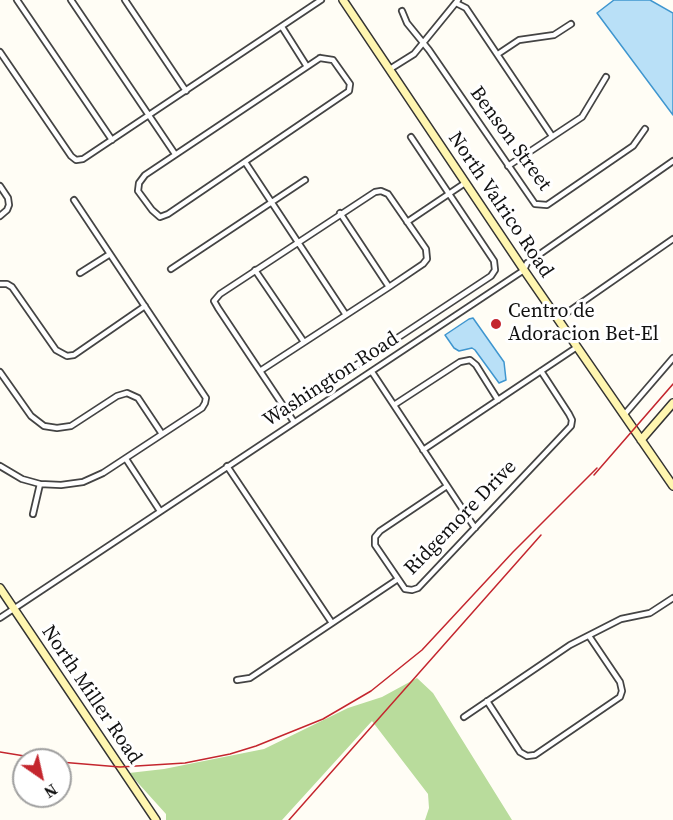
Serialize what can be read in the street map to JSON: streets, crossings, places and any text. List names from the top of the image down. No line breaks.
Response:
{"streets":{"street":["Benson Street","North Valrico Road","Washington Road","Ridgemore Drive","North Miller Road"]},"crossings":[["North Valrico Road","Washington Road"],["Washington Road","North Miller Road"]],"places":["Centro de Adoracion Bet-El"],"north":"bottom right"}
